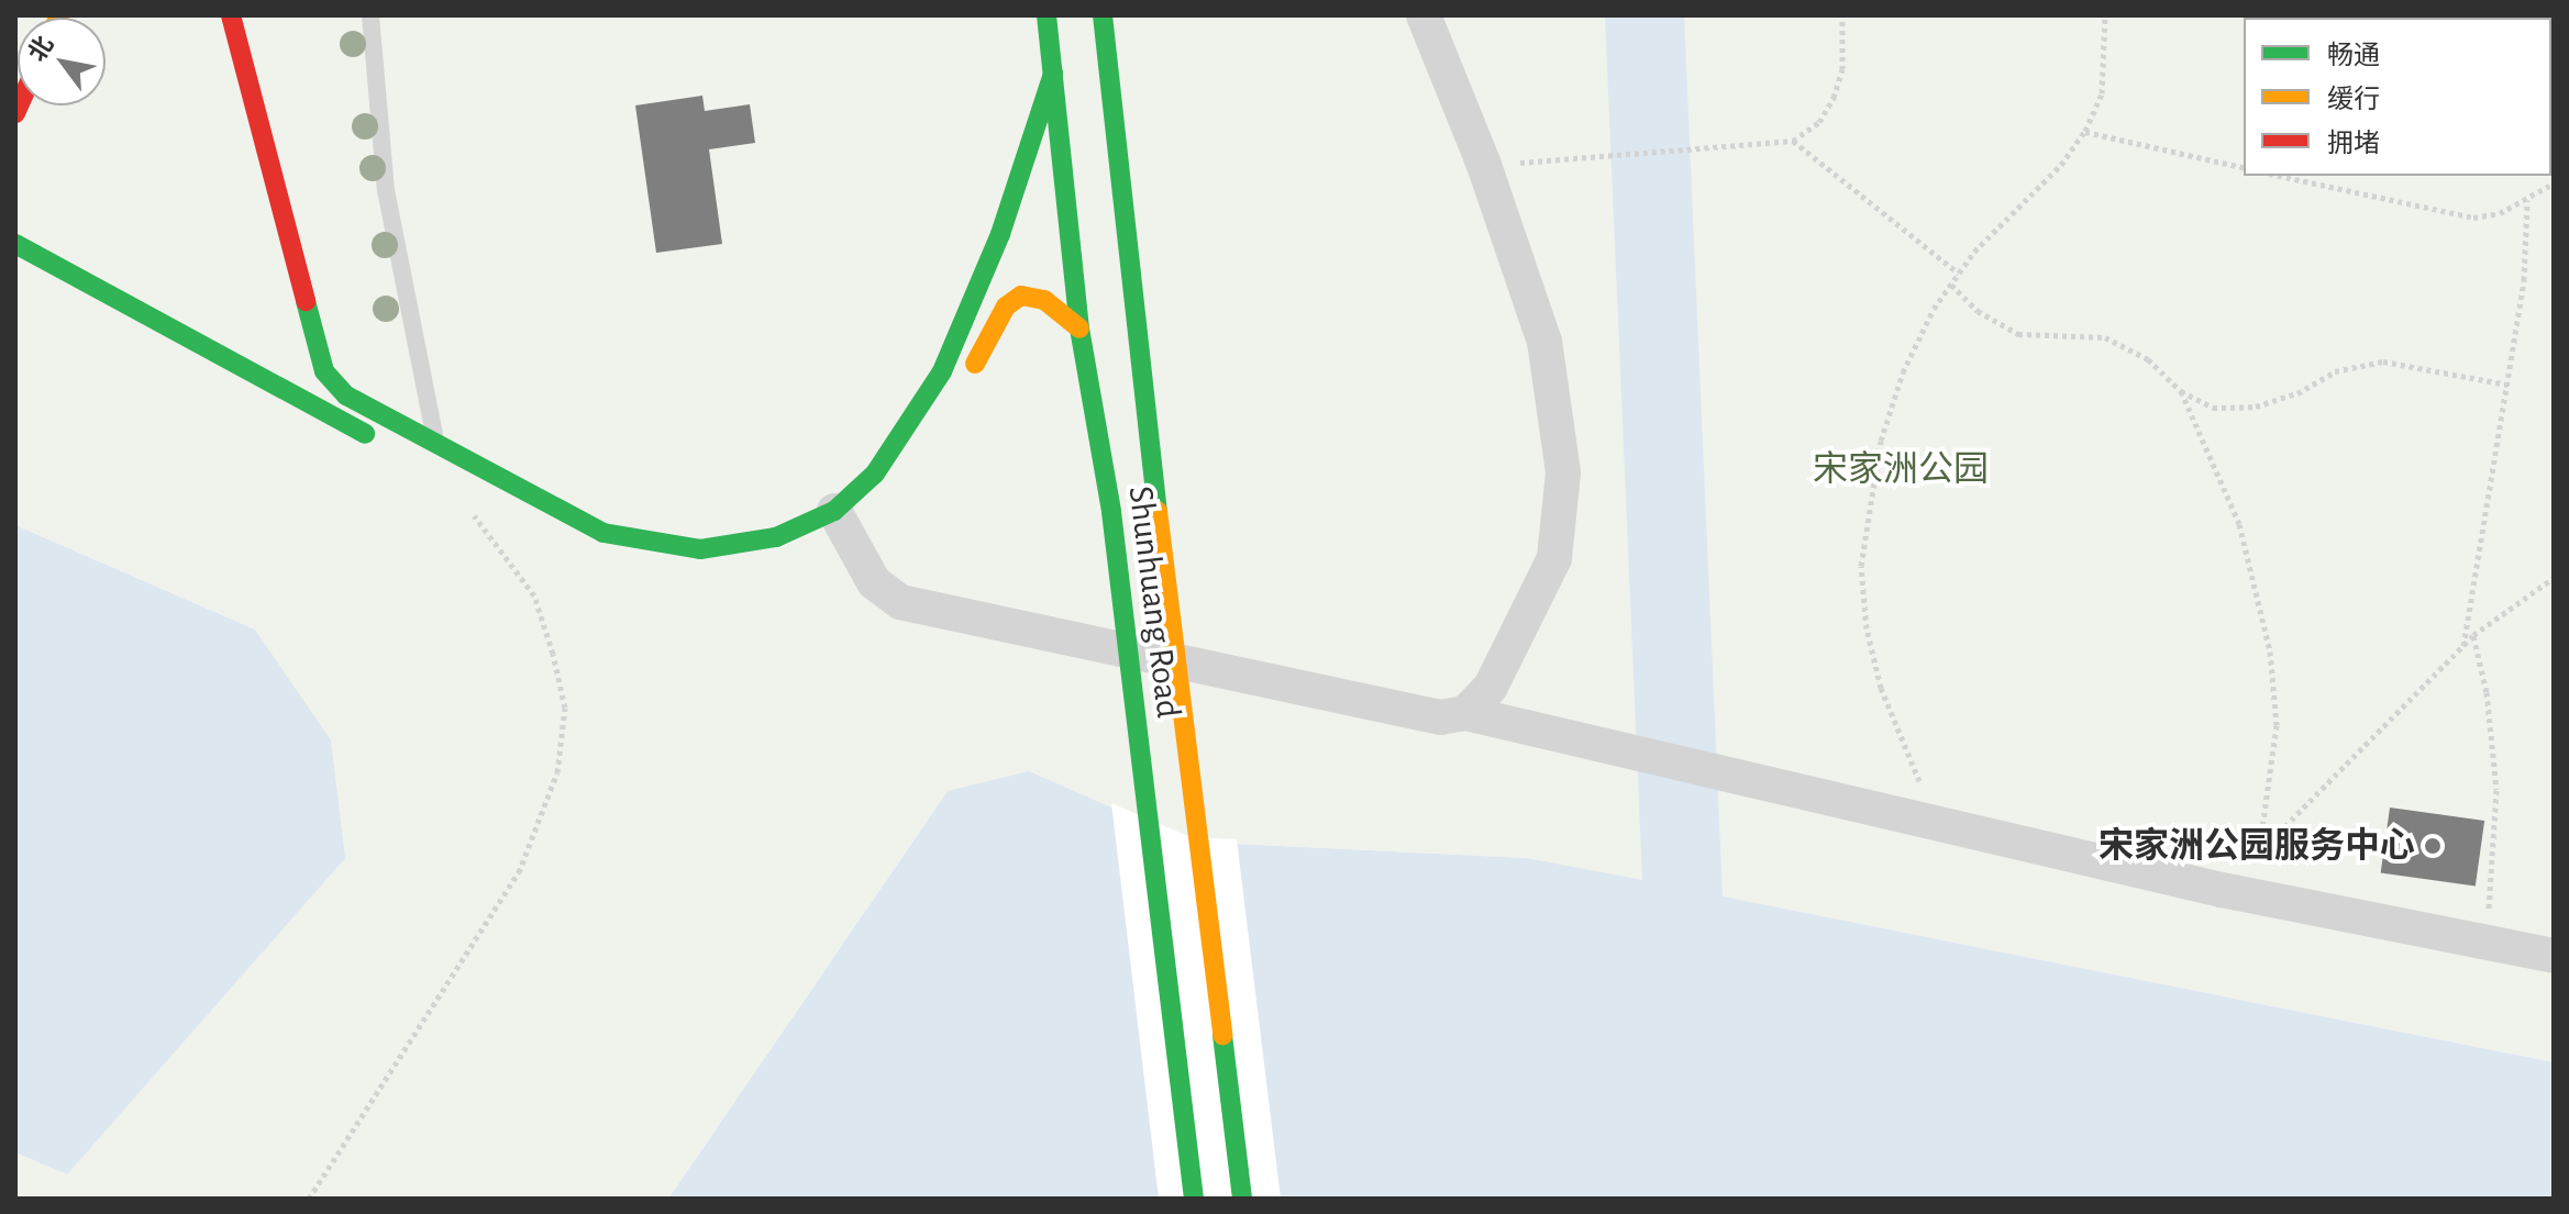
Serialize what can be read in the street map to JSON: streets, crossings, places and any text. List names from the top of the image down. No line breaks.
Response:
{"streets":{"street":["Shunhuang Road"]},"parks":["宋家洲公园"],"places":["宋家洲公园服务中心"],"legend":["畅通","缓行","拥堵"],"north":"top left"}
